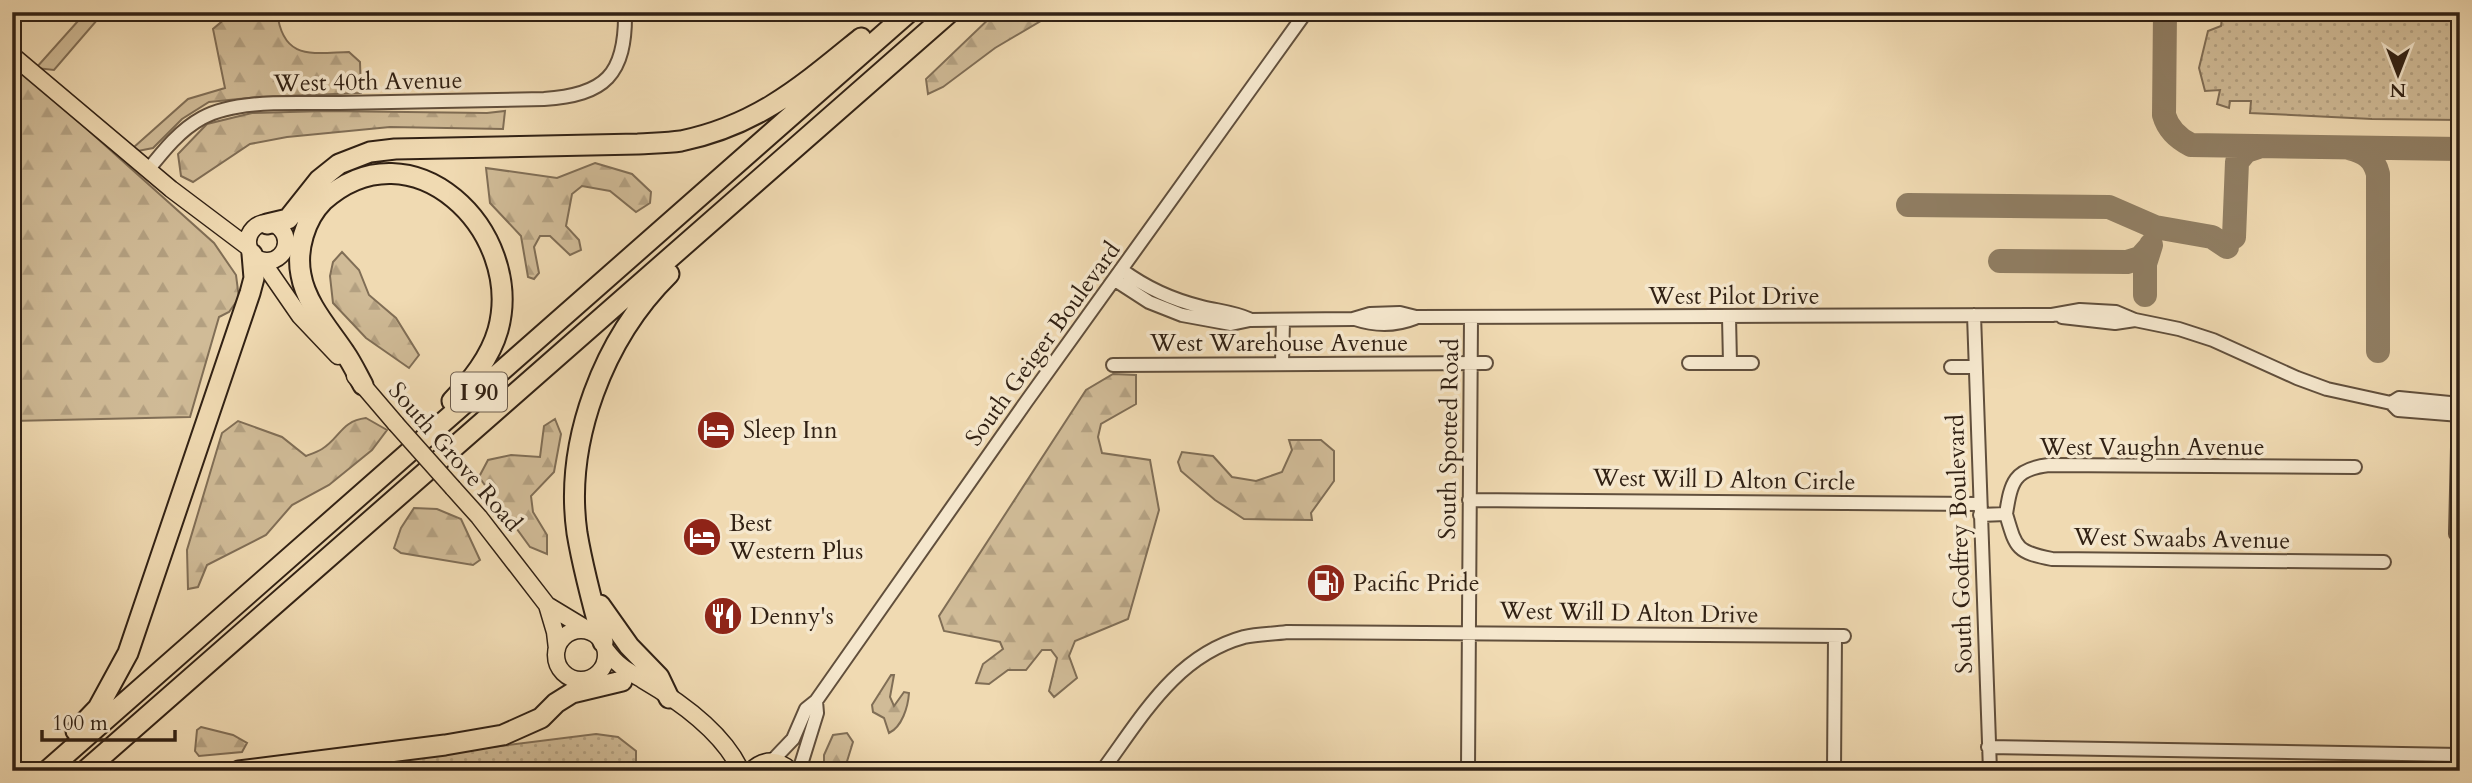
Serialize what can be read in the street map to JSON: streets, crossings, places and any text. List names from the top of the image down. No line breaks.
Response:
{"streets":{"highway":["I 90"],"main road":["South Grove Road"],"street":["West 40th Avenue","West Pilot Drive","West Warehouse Avenue","South Geiger Boulevard","South Spotted Road","West Vaughn Avenue","West Will D Alton Circle","West Swaabs Avenue","South Godfrey Boulevard","West Will D Alton Drive"]},"crossings":[["West 40th Avenue","South Grove Road"],["West Pilot Drive","South Geiger Boulevard"],["West Pilot Drive","South Spotted Road"],["West Pilot Drive","South Godfrey Boulevard"],["West Warehouse Avenue","South Spotted Road"],["South Geiger Boulevard","South Grove Road"],["South Spotted Road","West Will D Alton Circle"],["South Spotted Road","West Will D Alton Drive"],["West Vaughn Avenue","West Swaabs Avenue"],["West Will D Alton Circle","South Godfrey Boulevard"]],"places":{"hotel":["Sleep Inn","Best Western Plus"],"fuel station":["Pacific Pride"],"restaurant":["Denny's"]},"scale_bar":"100 m","north":"bottom"}
